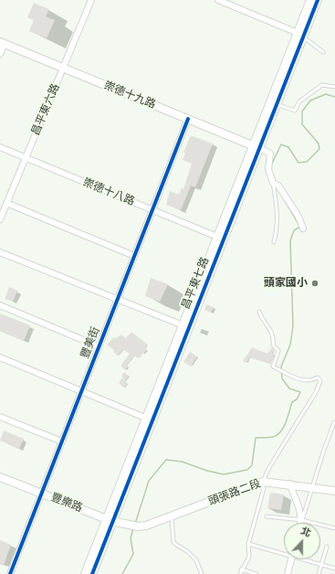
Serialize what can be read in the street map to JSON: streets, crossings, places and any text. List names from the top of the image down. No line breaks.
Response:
{"streets":{"street":["崇德十九路","昌平東六路","崇德十八路","昌平東七路","豐美街","頭張路二段","豐樂路"]},"crossings":[["崇德十九路","昌平東六路"],["崇德十九路","昌平東七路"],["崇德十九路","豐美街"],["昌平東六路","崇德十八路"],["崇德十八路","昌平東七路"],["崇德十八路","豐美街"],["昌平東七路","頭張路二段"],["昌平東七路","豐樂路"],["豐美街","豐樂路"],["頭張路二段","豐樂路"]],"places":["頭家國小"],"north":"top"}
